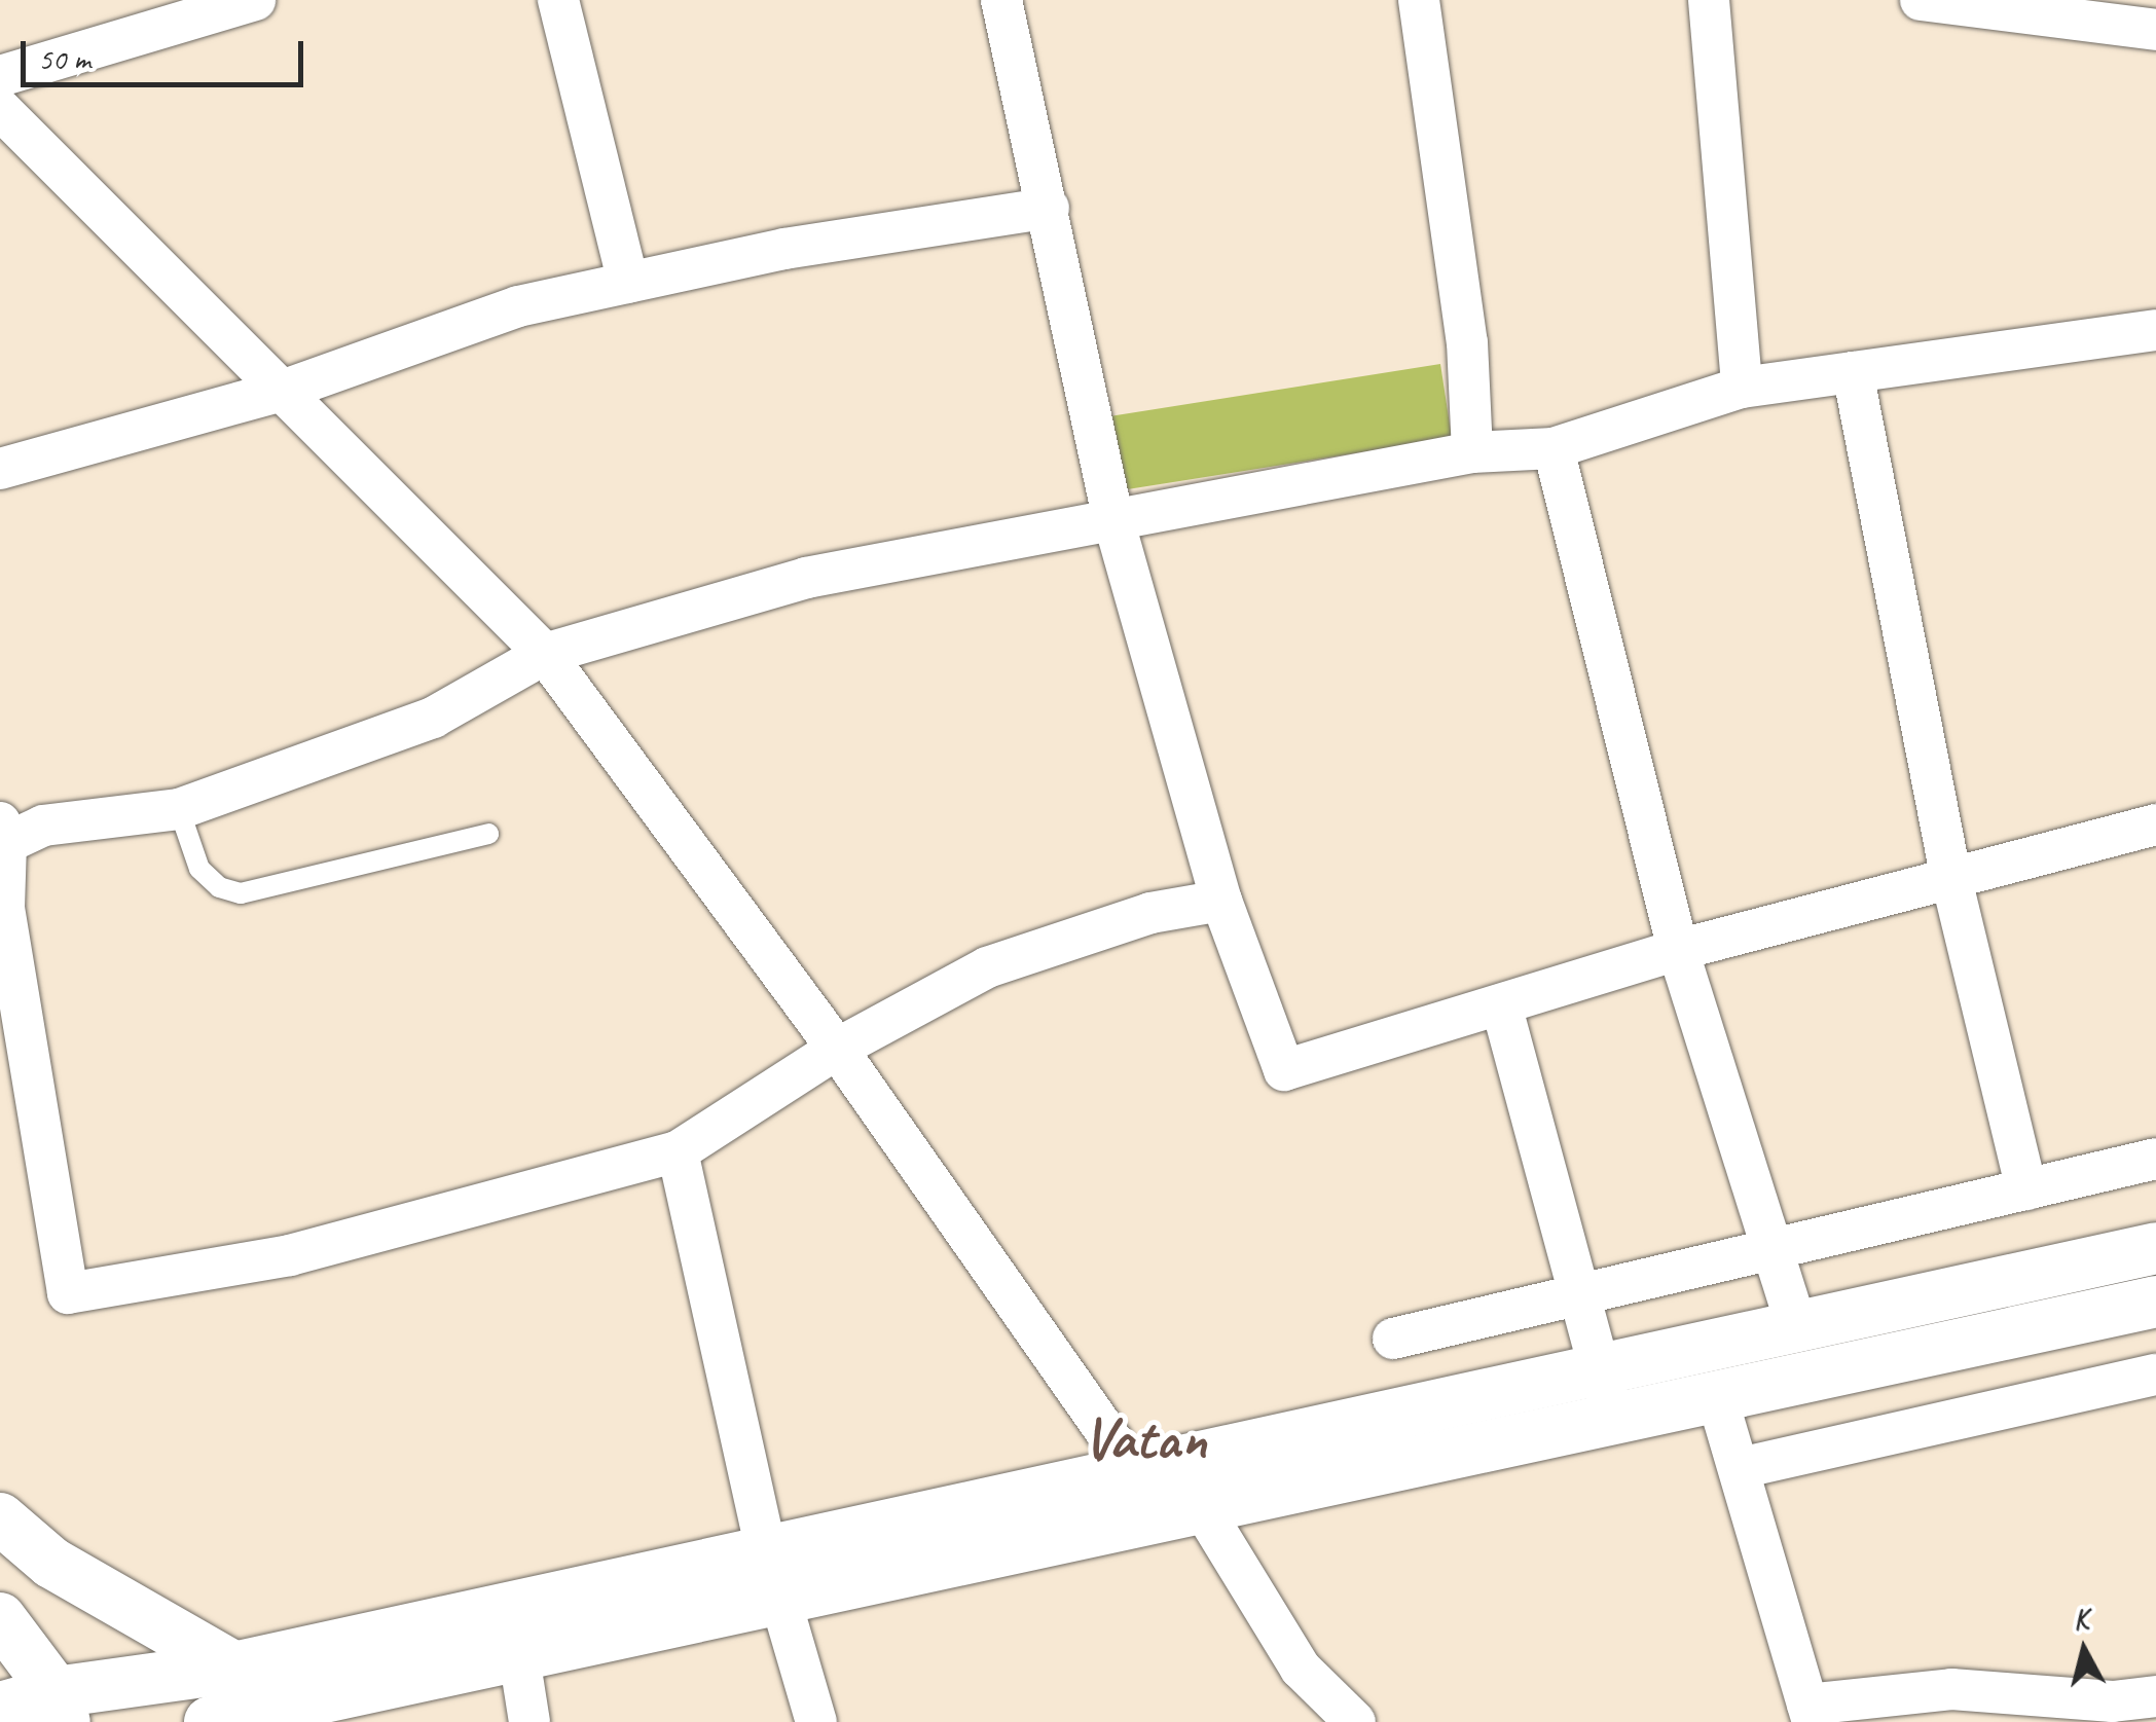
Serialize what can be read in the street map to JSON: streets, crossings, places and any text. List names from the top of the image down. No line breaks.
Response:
{"districts":["Vatan"],"scale_bar":"50 m","north":"top"}
